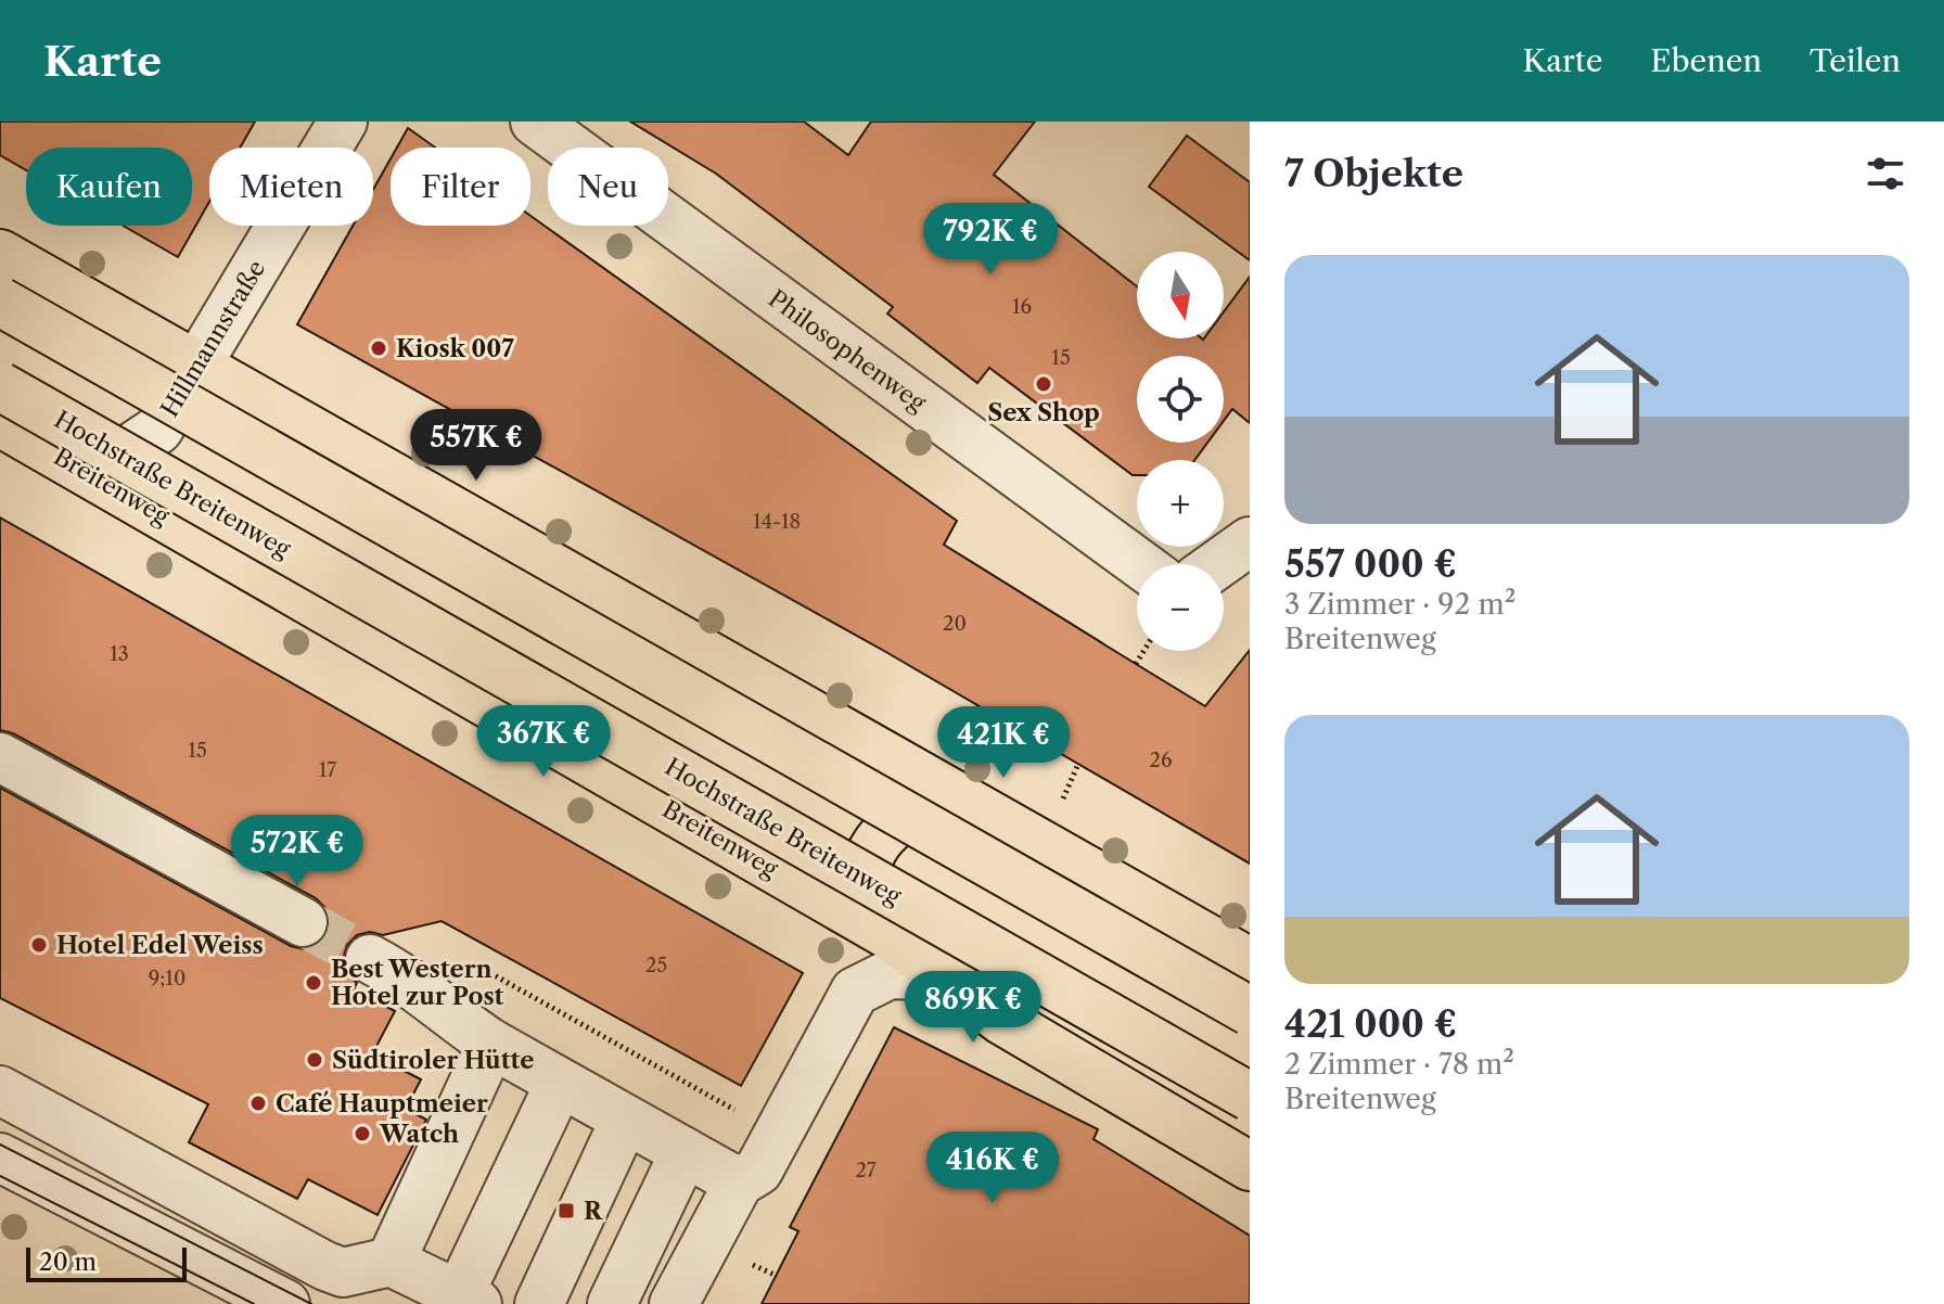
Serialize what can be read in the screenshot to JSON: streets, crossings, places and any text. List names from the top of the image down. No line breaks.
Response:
{"streets":{"main road":["Hochstraße Breitenweg","Breitenweg"],"street":["Hillmannstraße","Philosophenweg"]},"crossings":[["Hillmannstraße","Breitenweg"]],"places":{"other":["Kiosk 007","Sex Shop","Hotel Edel Weiss","Best Western Hotel zur Post","Südtiroler Hütte","Café Hauptmeier","Watch"],"transit":["R"]},"house_numbers":["16","15","14-18","20","13","15","26","17","25","9;10","27"],"scale_bar":"20 m","north":"bottom","page":{"header":"Karte","nav":["Karte","Ebenen","Teilen"],"heading":"7 Objekte","chip":["Kaufen","Mieten","Filter","Neu"],"price":["792K €","557K €","367K €","421K €","572K €","869K €","416K €"],"list":[{"name":"557 000 €","note":"3 Zimmer · 92 m² · Breitenweg"},{"name":"421 000 €","note":"2 Zimmer · 78 m² · Breitenweg"}],"map_buttons":["+","−"],"scale":"20 m"}}
